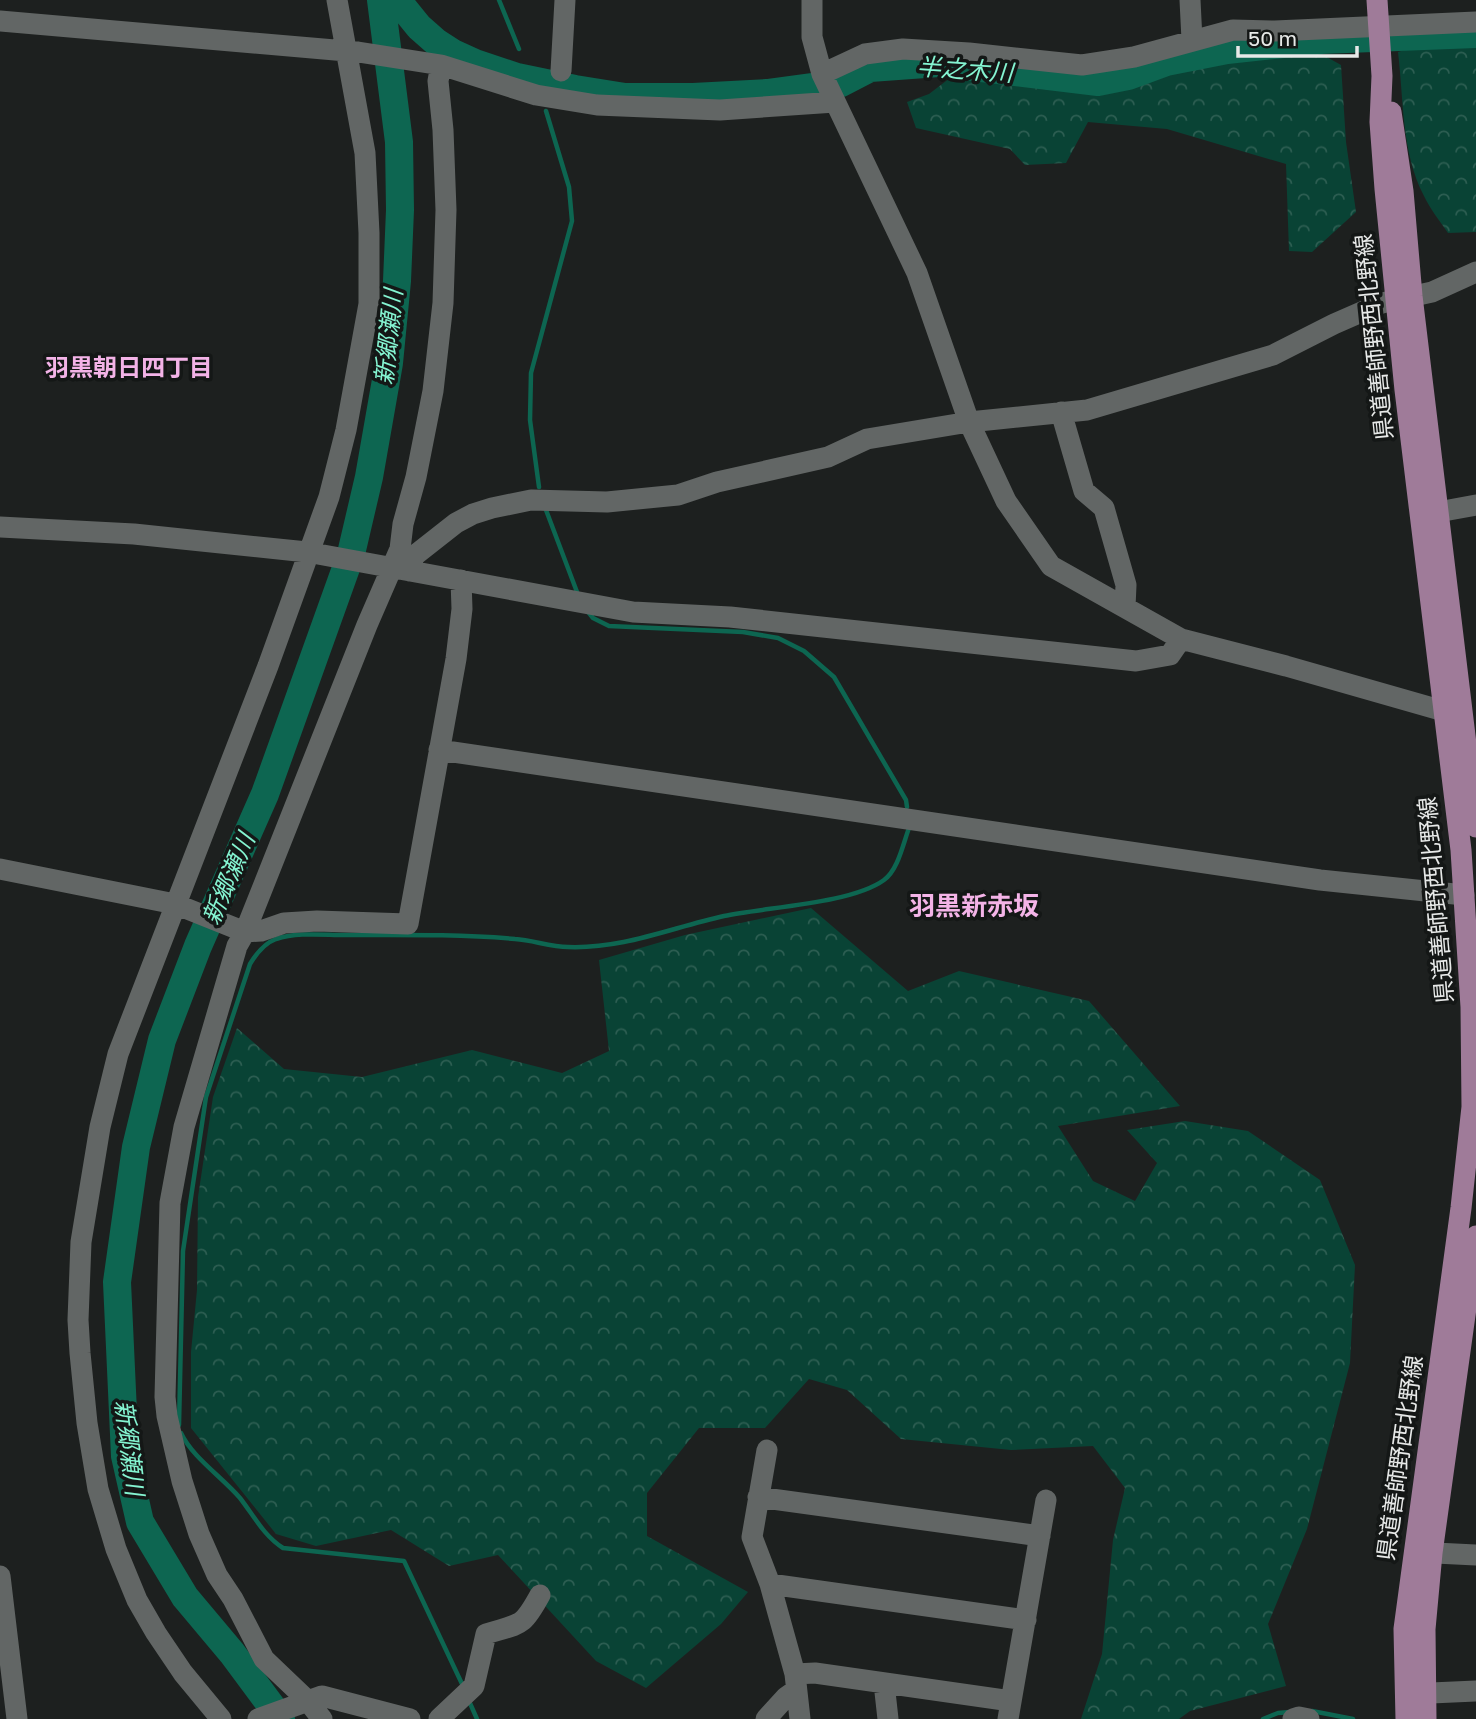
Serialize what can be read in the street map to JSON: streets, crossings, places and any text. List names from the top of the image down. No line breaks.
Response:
{"streets":{"main road":["県道善師野西北野線"]},"districts":["羽黒朝日四丁目","羽黒新赤坂"],"water":["半之木川","新郷瀬川"],"scale_bar":"50 m"}
